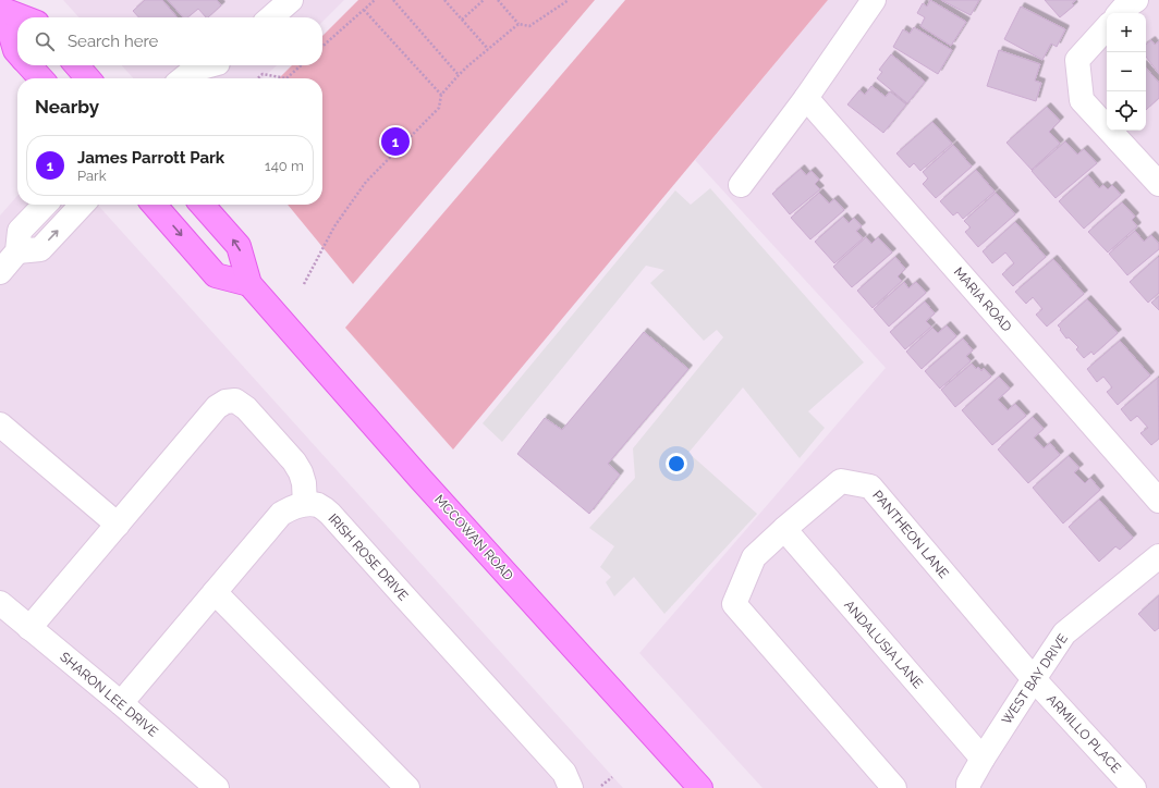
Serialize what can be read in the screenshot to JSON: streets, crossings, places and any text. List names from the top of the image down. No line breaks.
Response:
{"streets":{"main road":["MCCOWAN ROAD"],"street":["MARIA ROAD","PANTHEON LANE","IRISH ROSE DRIVE","ANDALUSIA LANE","WEST BAY DRIVE","SHARON LEE DRIVE","ARMILLO PLACE"]},"crossings":[["PANTHEON LANE","ANDALUSIA LANE"],["PANTHEON LANE","WEST BAY DRIVE"],["PANTHEON LANE","ARMILLO PLACE"],["ANDALUSIA LANE","WEST BAY DRIVE"],["WEST BAY DRIVE","ARMILLO PLACE"]],"page":{"map_buttons":["+","−"],"search":"Search here","heading":"Nearby","pins":"1","list":[{"mark":"1","name":"James Parrott Park","note":"Park","value":"140 m"}]}}
